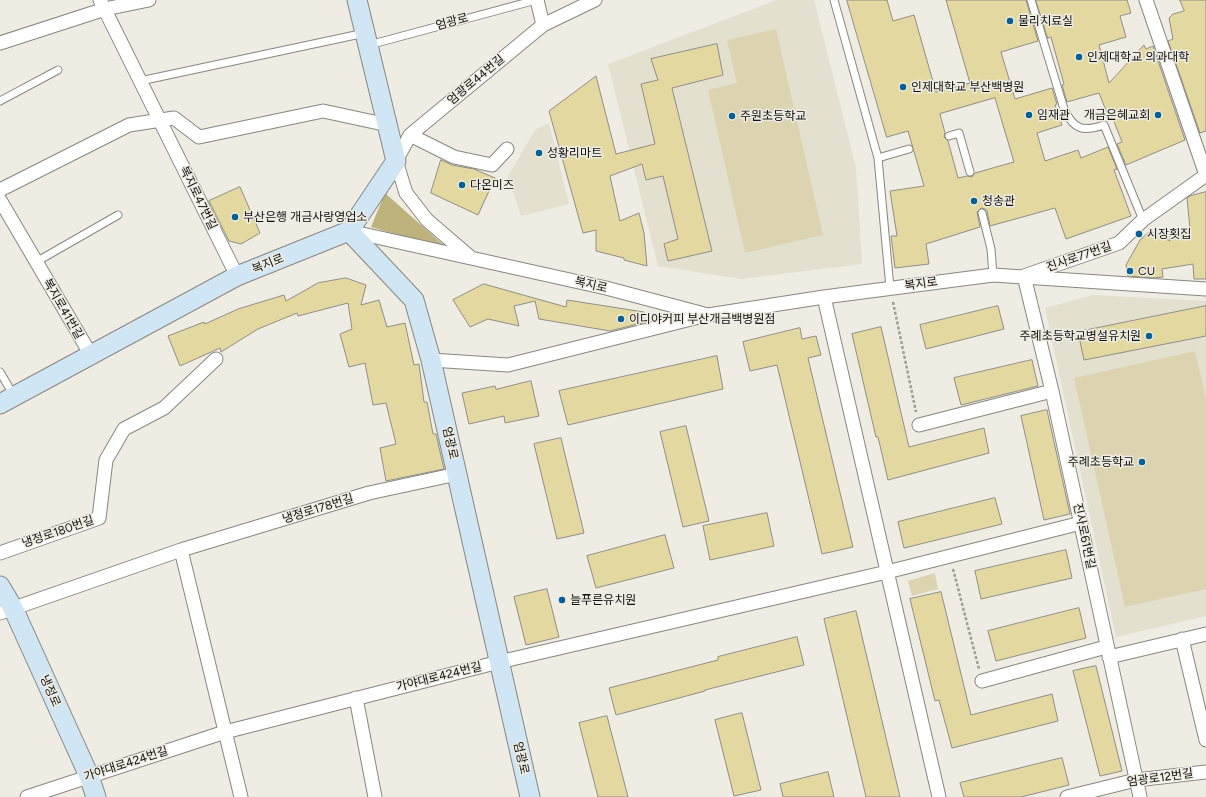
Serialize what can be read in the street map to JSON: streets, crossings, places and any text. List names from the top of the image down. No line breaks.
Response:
{"streets":{"main road":["엄광로","복지로","냉정로"],"street":["엄광로44번길","복지로47번길","진사로77번길","복지로41번길","냉정로178번길","냉정로180번길","진사로61번길","가야대로424번길","엄광로12번길"]},"crossings":[["엄광로","복지로47번길"],["엄광로","복지로"],["엄광로","냉정로178번길"],["엄광로","가야대로424번길"],["복지로47번길","복지로"],["진사로77번길","복지로"],["진사로77번길","진사로61번길"],["복지로","복지로41번길"],["복지로","진사로61번길"],["냉정로178번길","냉정로"],["진사로61번길","가야대로424번길"],["진사로61번길","엄광로12번길"],["가야대로424번길","냉정로"]],"places":["물리치료실","인제대학교 의과대학","인제대학교 부산백병원","임재관","개금은혜교회","주원초등학교","성황리마트","다온미즈","청송관","부산은행 개금사랑영업소","시장횟집","CU","이디야커피 부산개금백병원점","주례초등학교병설유치원","주례초등학교","늘푸른유치원"]}
